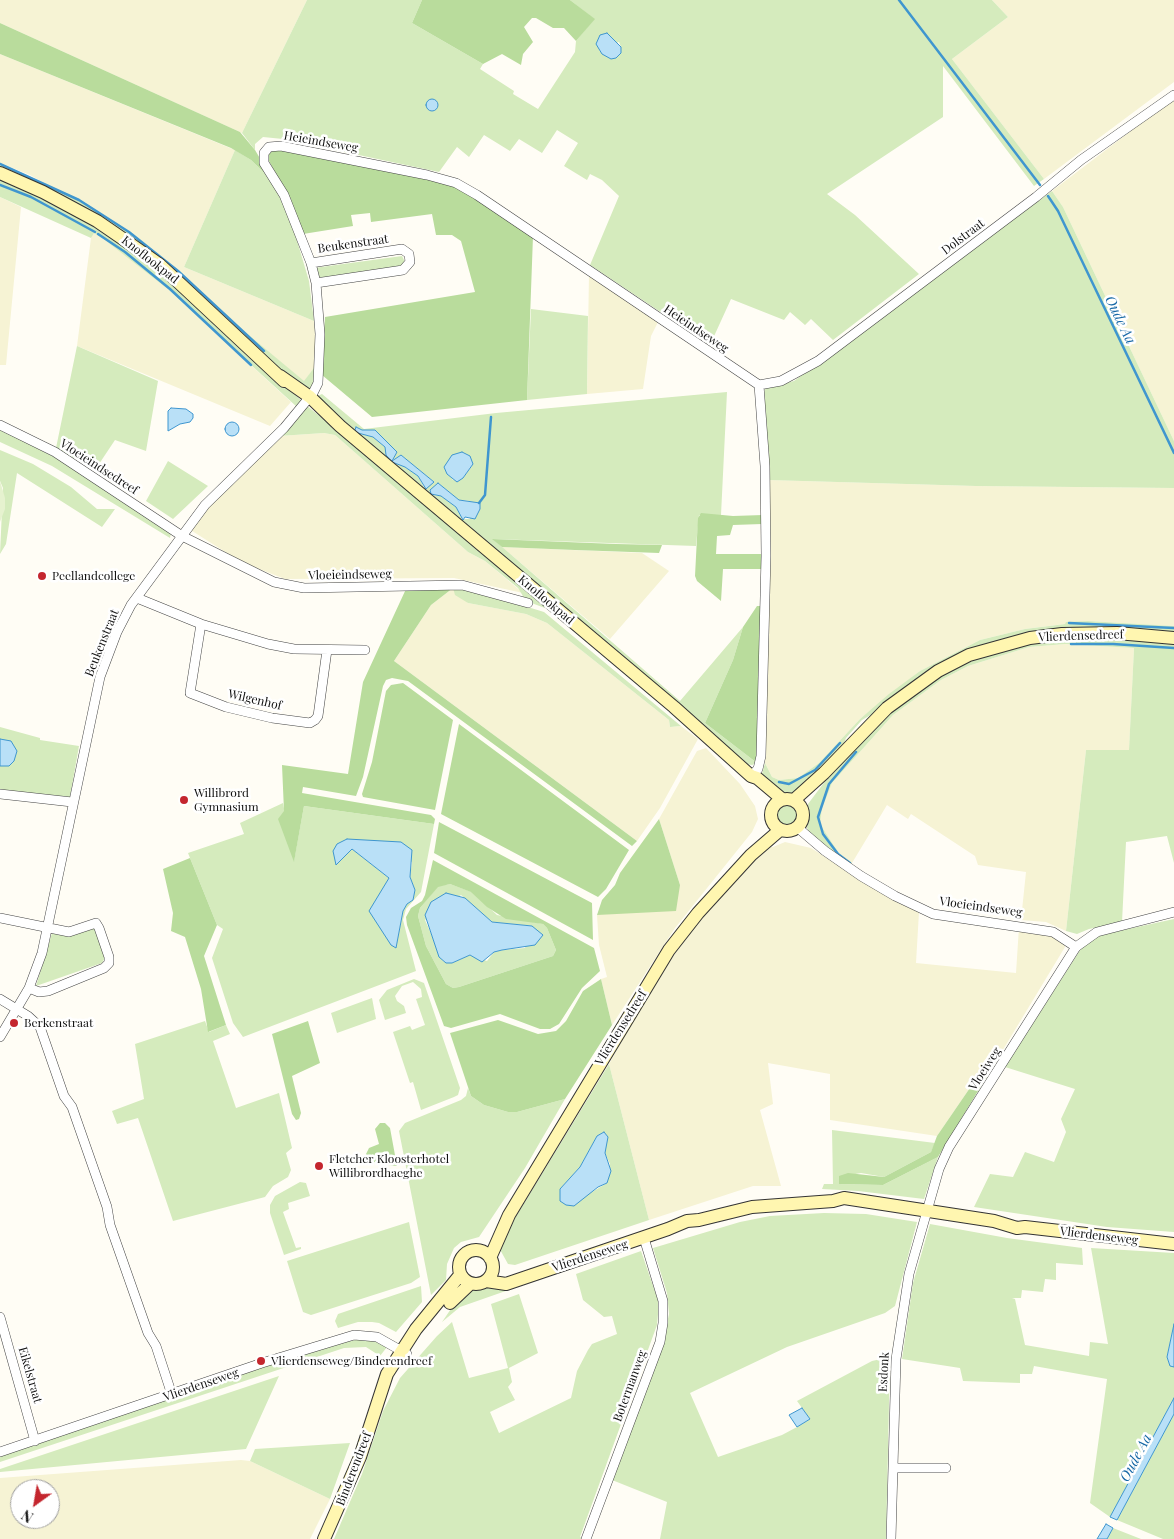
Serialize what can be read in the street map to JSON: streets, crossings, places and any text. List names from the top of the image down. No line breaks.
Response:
{"streets":{"main road":["Knoflookpad","Vlierdensedreef","Vlierdenseweg","Binderendreef"],"street":["Heieindseweg","Dolstraat","Beukenstraat","Vloeieindsedreef","Vloeieindseweg","Wilgenhof","Vloeiweg","Esdonk","Eikelstraat","Botermanweg"]},"crossings":[["Heieindseweg","Dolstraat"],["Heieindseweg","Beukenstraat"],["Beukenstraat","Knoflookpad"],["Beukenstraat","Vloeieindsedreef"],["Beukenstraat","Vloeieindseweg"],["Knoflookpad","Vlierdensedreef"],["Vloeieindsedreef","Vloeieindseweg"],["Vloeieindseweg","Vloeiweg"],["Vlierdensedreef","Vlierdenseweg"],["Vloeiweg","Vlierdenseweg"],["Vloeiweg","Esdonk"],["Vlierdenseweg","Esdonk"],["Vlierdenseweg","Eikelstraat"],["Vlierdenseweg","Botermanweg"],["Vlierdenseweg","Binderendreef"]],"water":["Oude Aa"],"places":["Peellandcollege","Willibrord Gymnasium","Berkenstraat","Fletcher Kloosterhotel Willibrordhaeghe","Vlierdenseweg/Binderendreef"],"north":"bottom left"}
